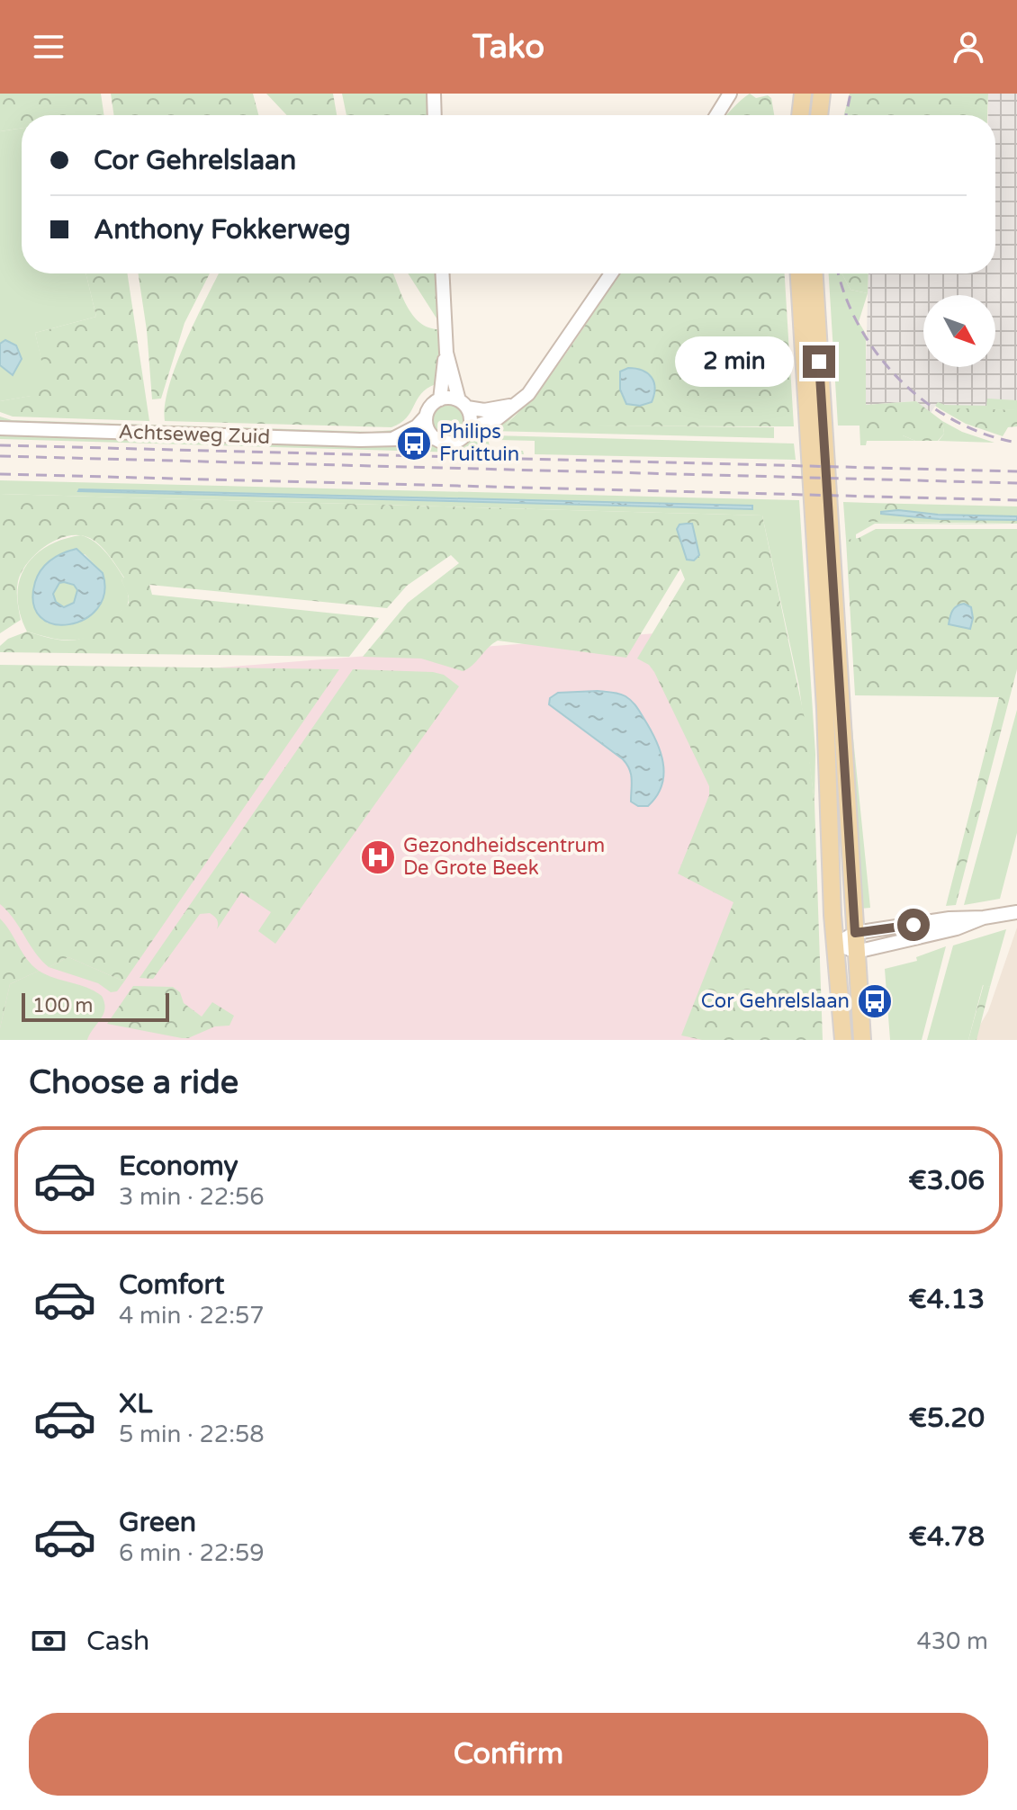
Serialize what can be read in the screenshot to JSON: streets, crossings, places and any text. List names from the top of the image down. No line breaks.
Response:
{"streets":{"street":["Achtseweg Zuid"]},"places":{"bus stop":["Philips Fruittuin","Cor Gehrelslaan"],"hospital":["Gezondheidscentrum De Grote Beek"]},"scale_bar":"100 m","north":"bottom right","page":{"header":"Tako","banner":["Cor Gehrelslaan","Anthony Fokkerweg"],"bubble":"2 min","scale":"100 m","heading":"Choose a ride","list":[{"name":"Economy","note":"3 min · 22:56","value":"€3.06"},{"name":"Comfort","note":"4 min · 22:57","value":"€4.13"},{"name":"XL","note":"5 min · 22:58","value":"€5.20"},{"name":"Green","note":"6 min · 22:59","value":"€4.78"}],"pay":["Cash","430 m"],"buttons":"Confirm"}}
